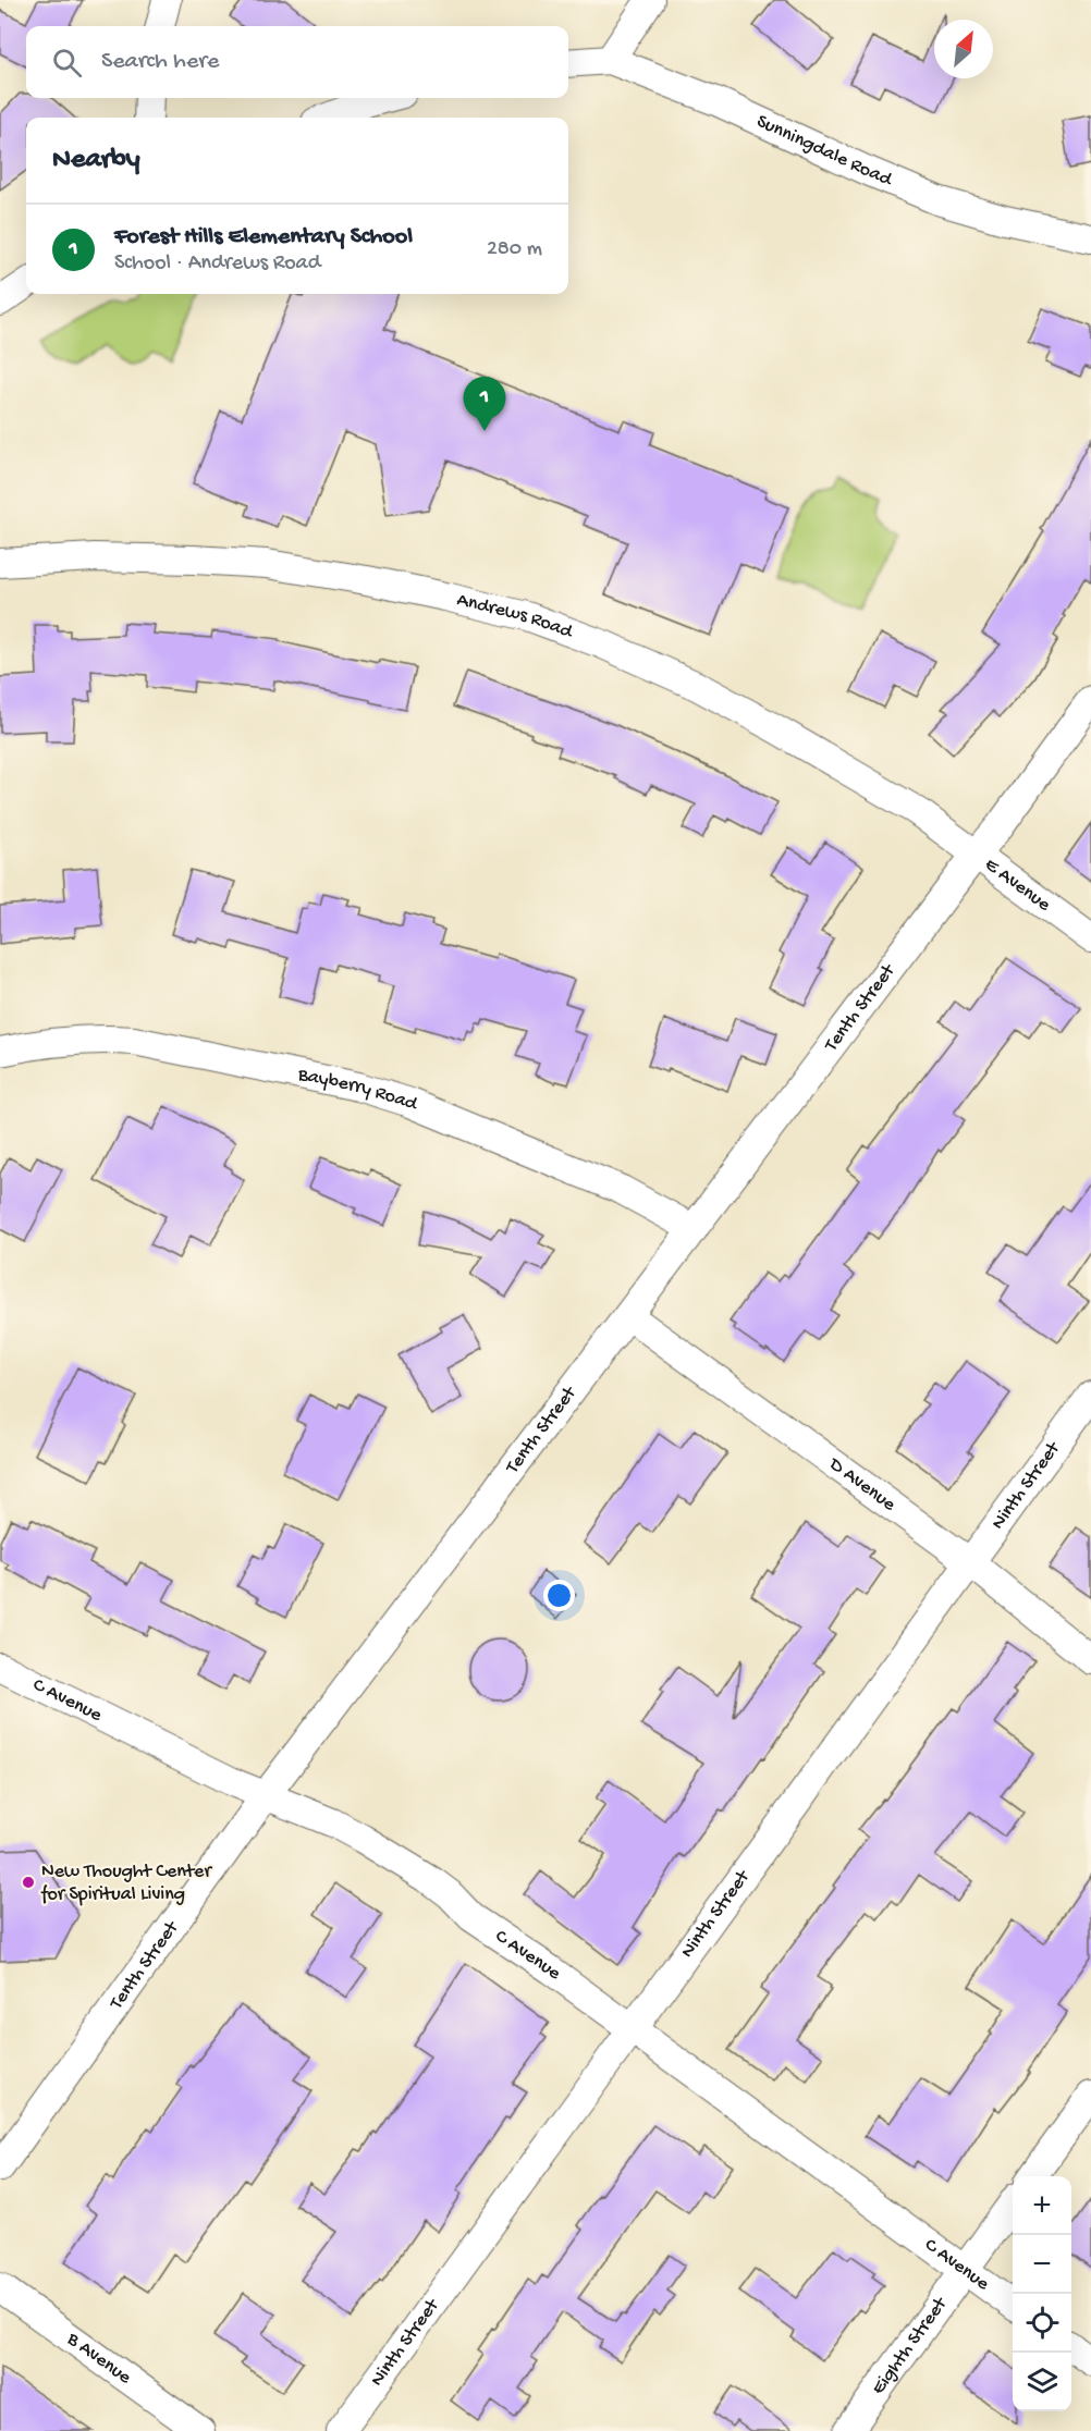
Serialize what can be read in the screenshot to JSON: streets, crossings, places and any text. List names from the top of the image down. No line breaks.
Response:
{"streets":{"street":["Sunningdale Road","Andrews Road","E Avenue","Tenth Street","Bayberry Road","D Avenue","Ninth Street","C Avenue","Eighth Street","B Avenue"]},"crossings":[["Andrews Road","E Avenue"],["Andrews Road","Tenth Street"],["E Avenue","Tenth Street"],["Tenth Street","Bayberry Road"],["Tenth Street","D Avenue"],["Tenth Street","C Avenue"],["D Avenue","Ninth Street"],["Ninth Street","C Avenue"],["C Avenue","Eighth Street"]],"places":["New Thought Center for Spiritual Living"],"north":"top right","page":{"search":"Search here","heading":"Nearby","list":[{"mark":"1","name":"Forest Hills Elementary School","note":"School · Andrews Road","value":"280 m"}],"pins":"1","map_buttons":["+","−"]}}
